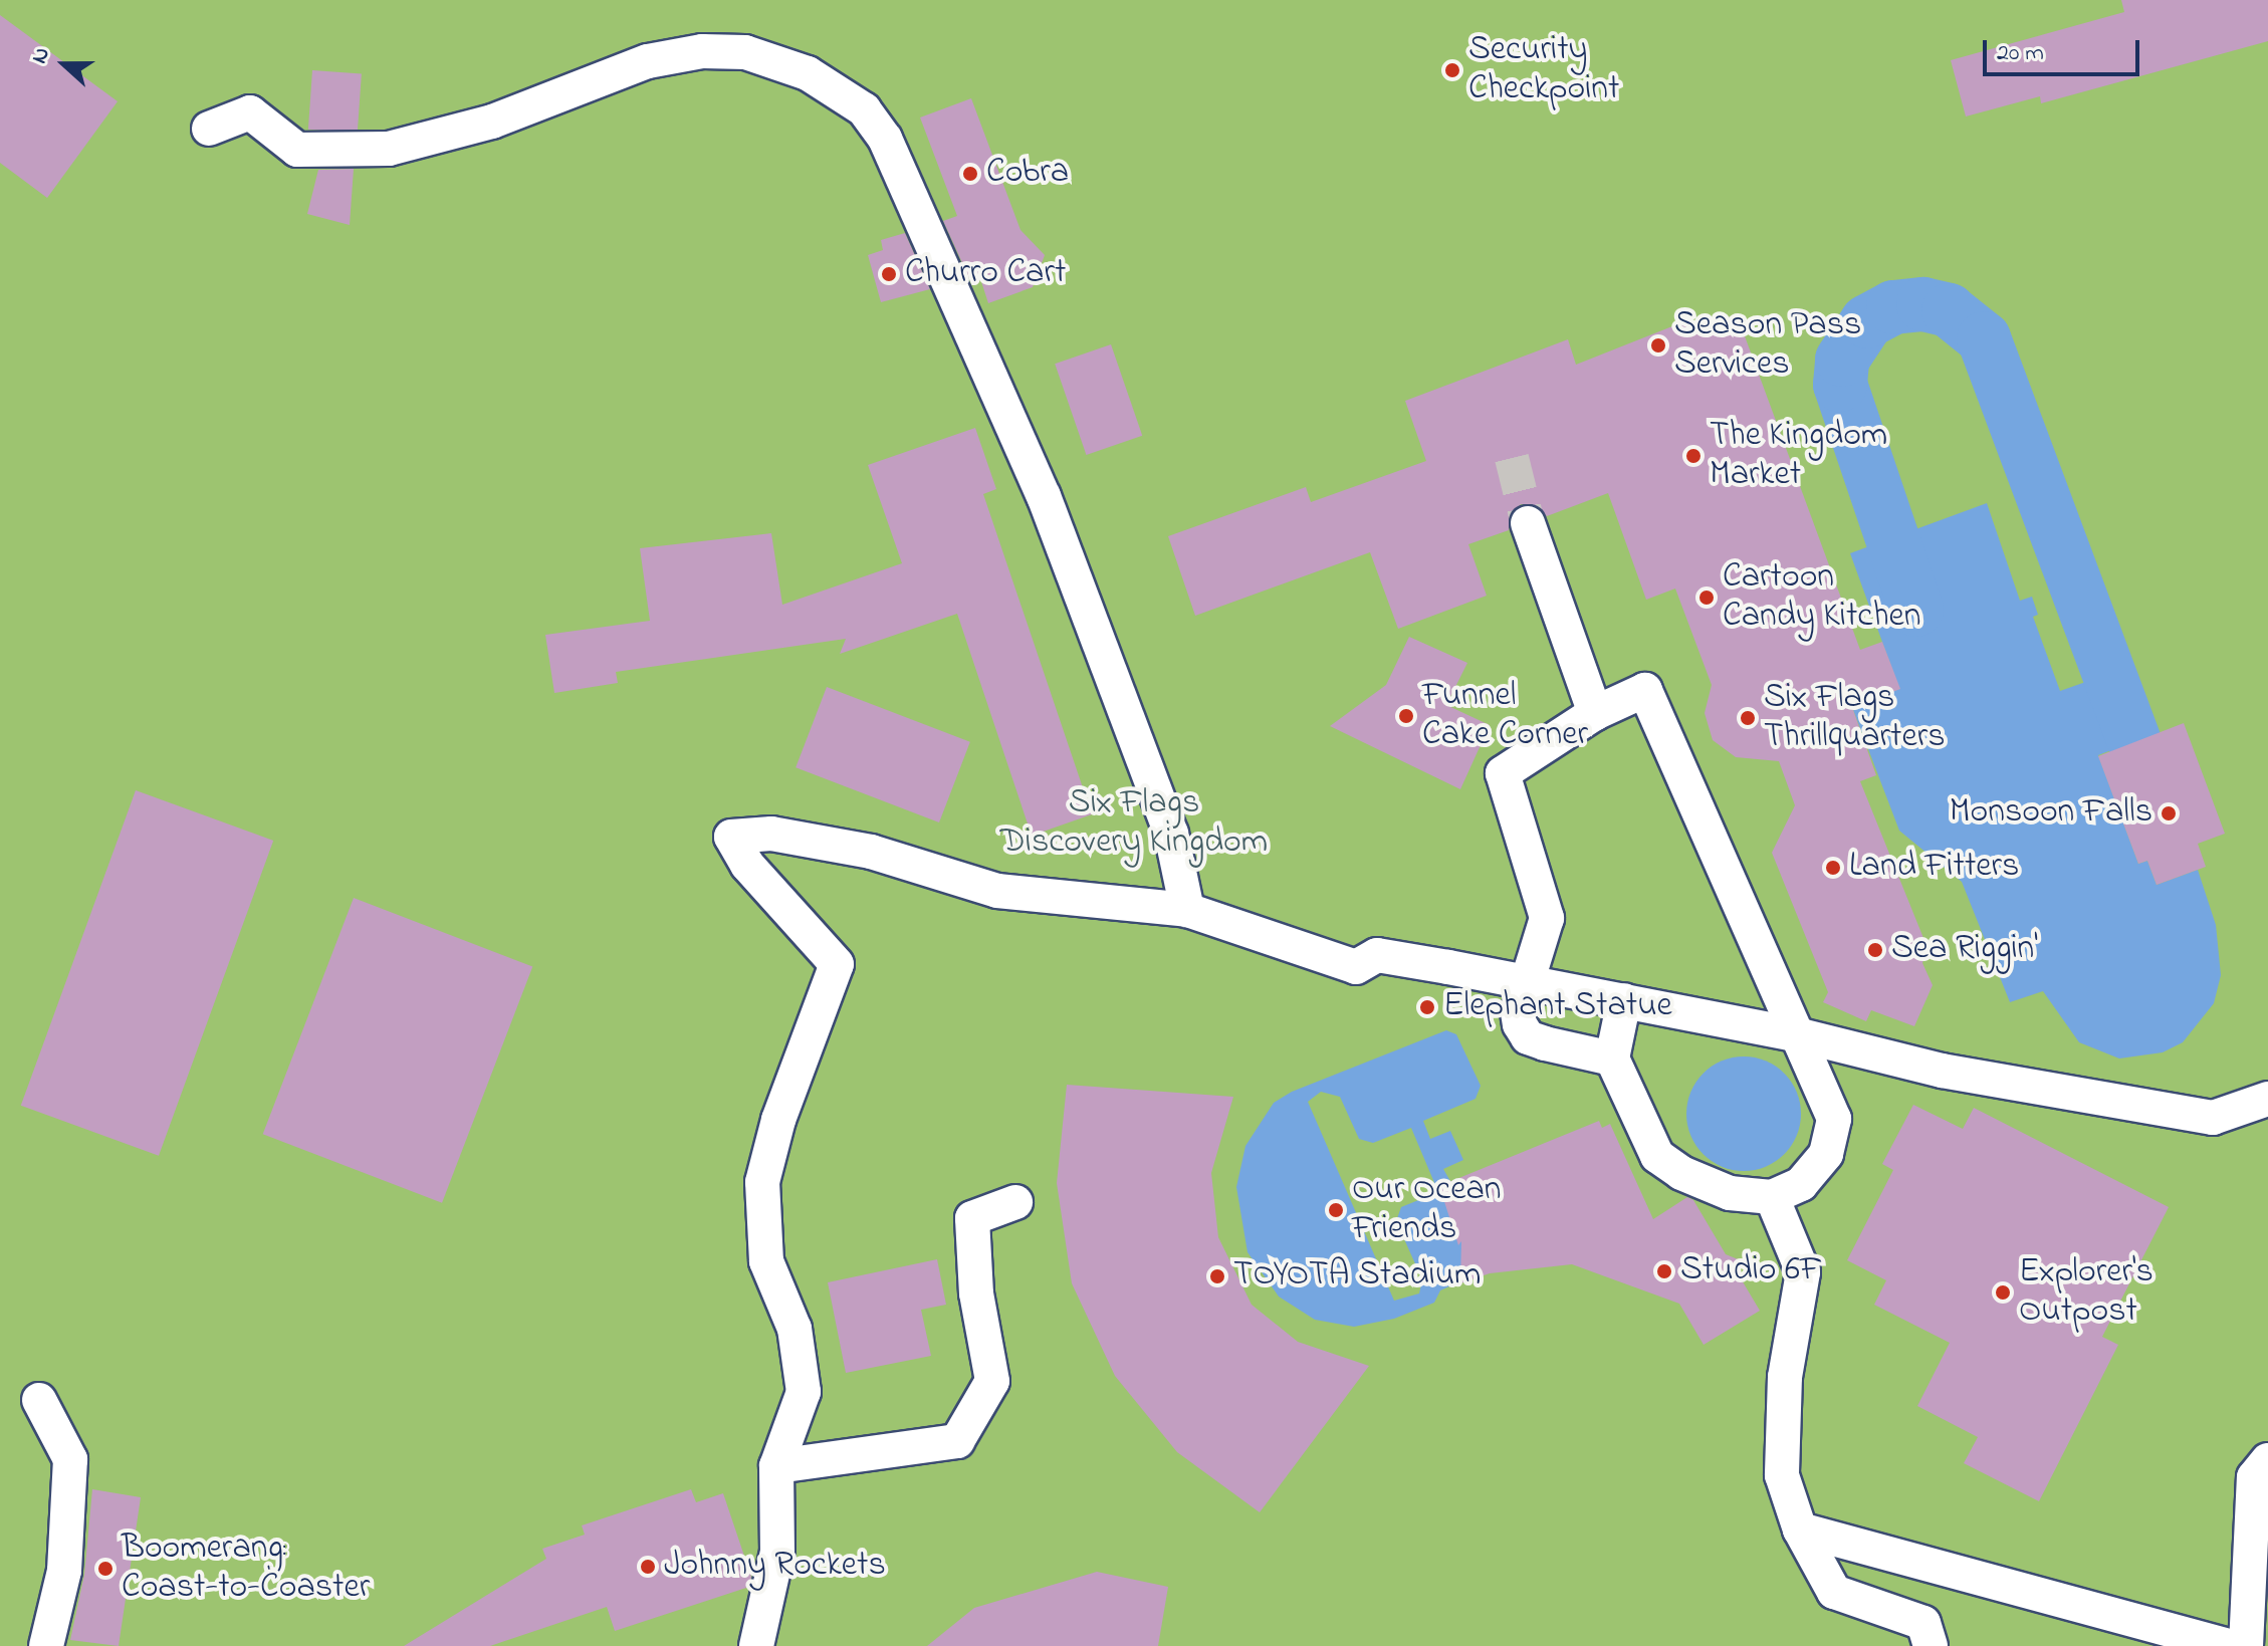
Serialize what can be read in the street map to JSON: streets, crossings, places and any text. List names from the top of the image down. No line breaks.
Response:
{"parks":["Six Flags Discovery Kingdom"],"places":["Security Checkpoint","Cobra","Churro Cart","Season Pass Services","The Kingdom Market","Cartoon Candy Kitchen","Funnel Cake Corner","Six Flags Thrillquarters","Monsoon Falls","Land Fitters","Sea Riggin'","Elephant Statue","Our Ocean Friends","Studio 6F","TOYOTA Stadium","Explorer's Outpost","Johnny Rockets","Boomerang: Coast-to-Coaster"],"scale_bar":"20 m","north":"left"}
